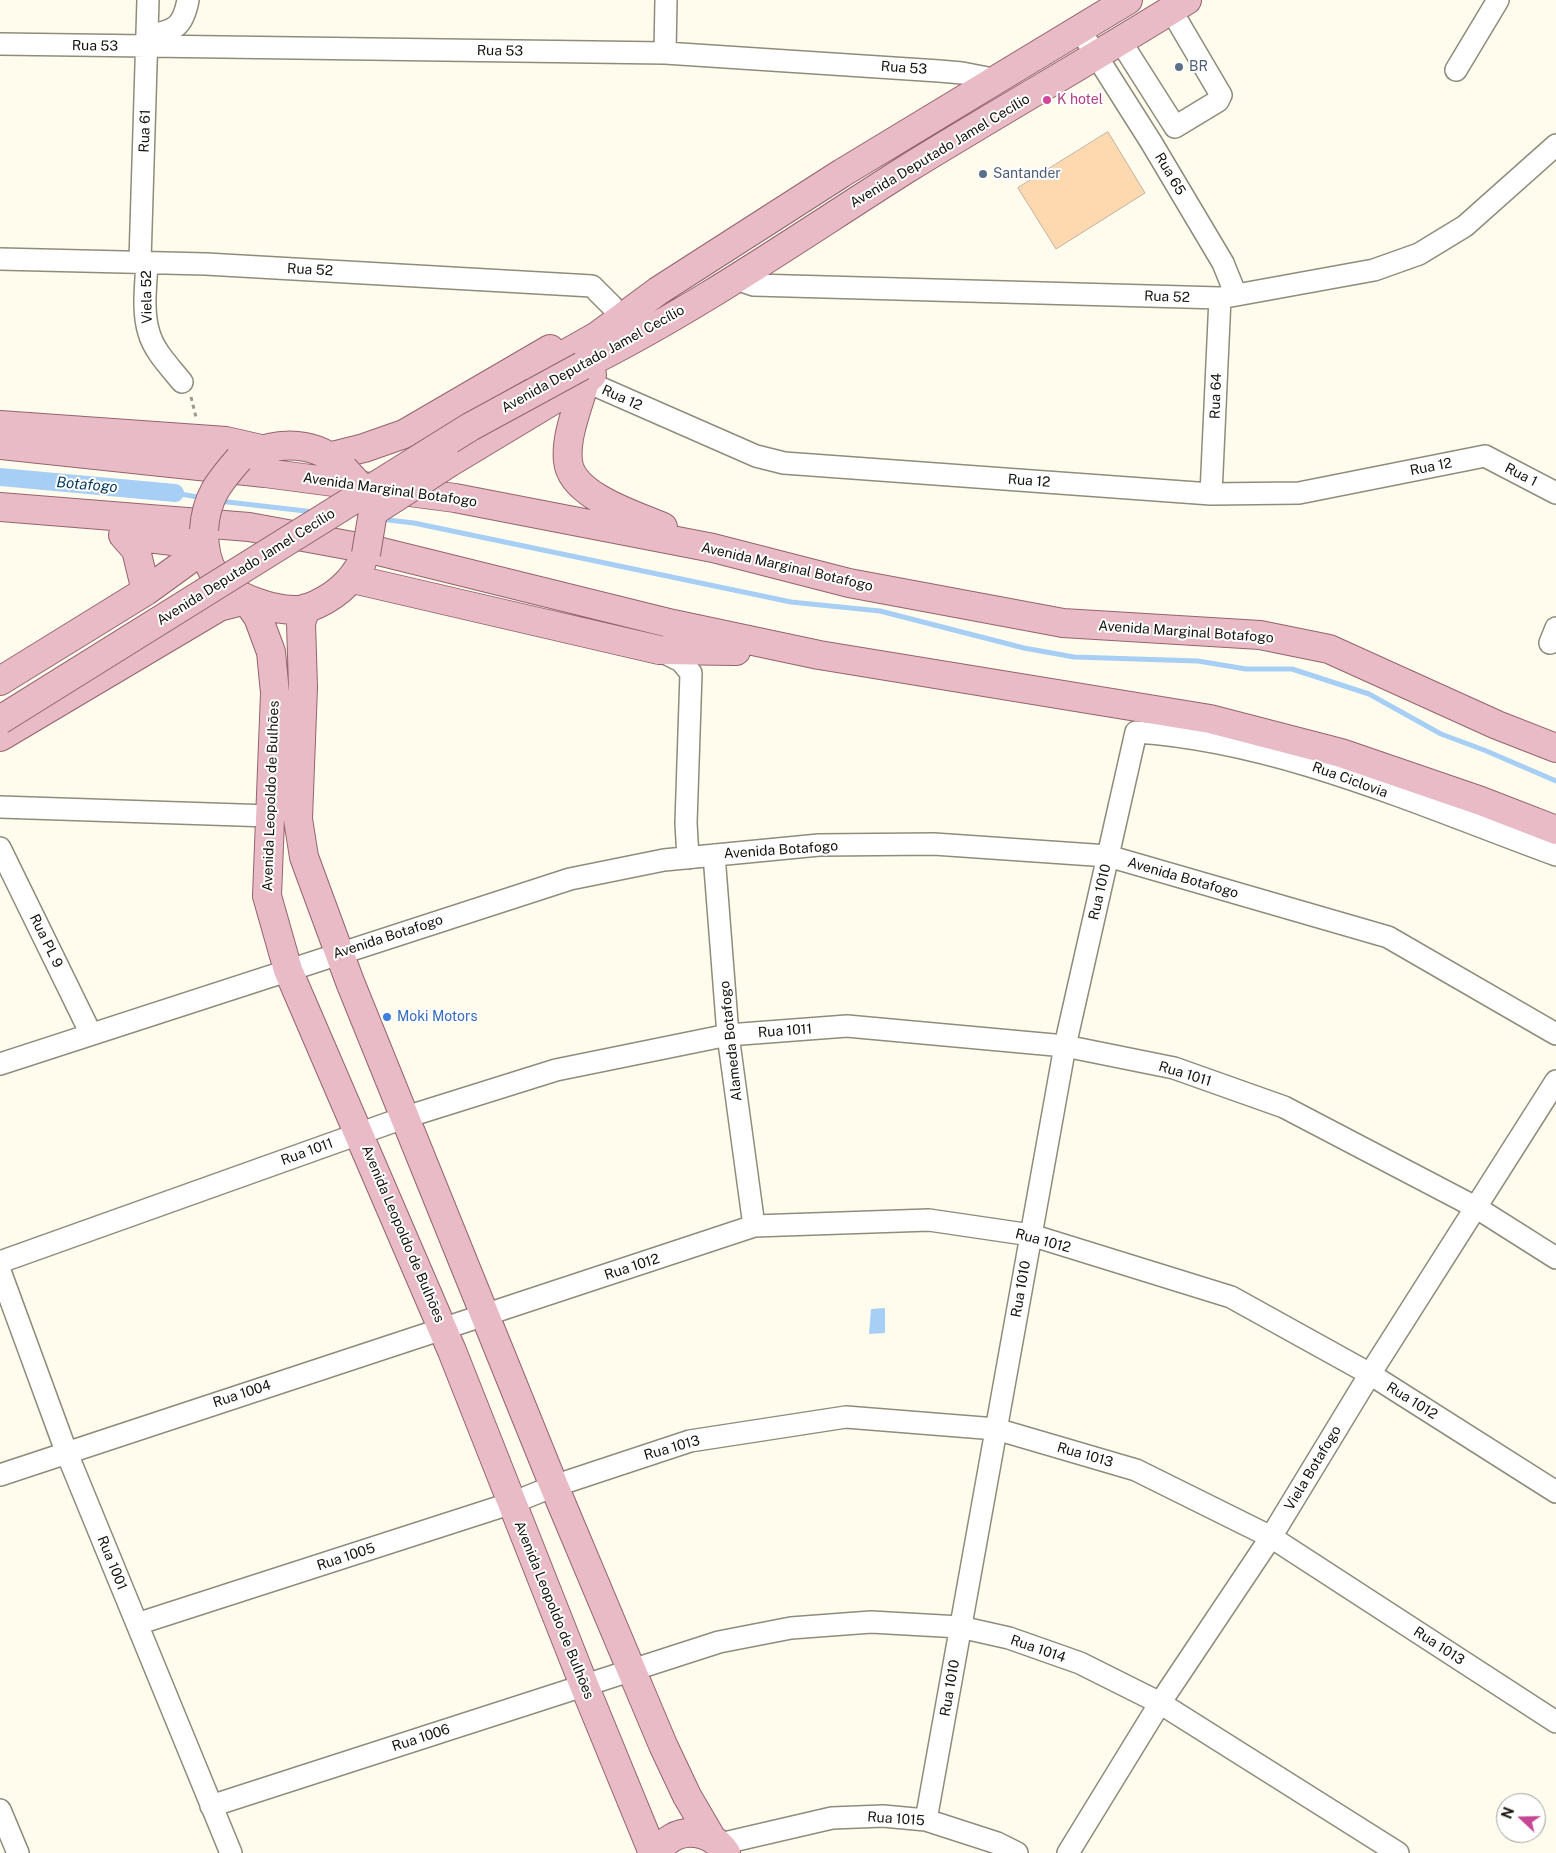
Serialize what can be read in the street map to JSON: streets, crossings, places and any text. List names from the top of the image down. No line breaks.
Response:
{"streets":{"main road":["Avenida Deputado Jamel Cecílio","Avenida Marginal Botafogo","Avenida Leopoldo de Bulhões"],"street":["Rua 53","Rua 61","Rua 65","Rua 52","Viela 52","Rua 64","Rua 12","Rua 1","Rua Ciclovia","Avenida Botafogo","Rua 1010","Rua PL 9","Rua 1011","Alameda Botafogo","Rua 1012","Rua 1004","Rua 1013","Viela Botafogo","Rua 1005","Rua 1001","Rua 1014","Rua 1006","Rua 1015"]},"crossings":[["Rua 53","Rua 61"],["Rua 53","Avenida Deputado Jamel Cecílio"],["Rua 61","Rua 52"],["Rua 61","Viela 52"],["Avenida Deputado Jamel Cecílio","Rua 65"],["Avenida Deputado Jamel Cecílio","Rua 52"],["Avenida Deputado Jamel Cecílio","Rua 12"],["Rua 65","Rua 52"],["Rua 65","Rua 64"],["Rua 52","Viela 52"],["Rua 52","Rua 64"],["Rua 64","Rua 12"],["Rua 12","Rua 1"],["Rua Ciclovia","Rua 1010"],["Avenida Leopoldo de Bulhões","Avenida Botafogo"],["Avenida Leopoldo de Bulhões","Rua 1011"],["Avenida Leopoldo de Bulhões","Rua 1012"],["Avenida Leopoldo de Bulhões","Rua 1004"],["Avenida Leopoldo de Bulhões","Rua 1013"],["Avenida Leopoldo de Bulhões","Rua 1005"],["Avenida Leopoldo de Bulhões","Rua 1014"],["Avenida Leopoldo de Bulhões","Rua 1006"],["Avenida Leopoldo de Bulhões","Rua 1015"],["Avenida Botafogo","Rua 1010"],["Avenida Botafogo","Rua PL 9"],["Avenida Botafogo","Alameda Botafogo"],["Rua 1010","Rua 1011"],["Rua 1010","Rua 1012"],["Rua 1010","Rua 1013"],["Rua 1010","Rua 1014"],["Rua 1010","Rua 1015"],["Rua 1011","Alameda Botafogo"],["Rua 1011","Viela Botafogo"],["Alameda Botafogo","Rua 1012"],["Rua 1012","Rua 1004"],["Rua 1012","Viela Botafogo"],["Rua 1004","Rua 1001"],["Rua 1013","Viela Botafogo"],["Rua 1013","Rua 1005"],["Viela Botafogo","Rua 1014"],["Rua 1005","Rua 1001"],["Rua 1001","Rua 1006"],["Rua 1014","Rua 1006"]],"water":["Botafogo"],"places":["BR","K hotel","Santander","Moki Motors"],"north":"left"}
